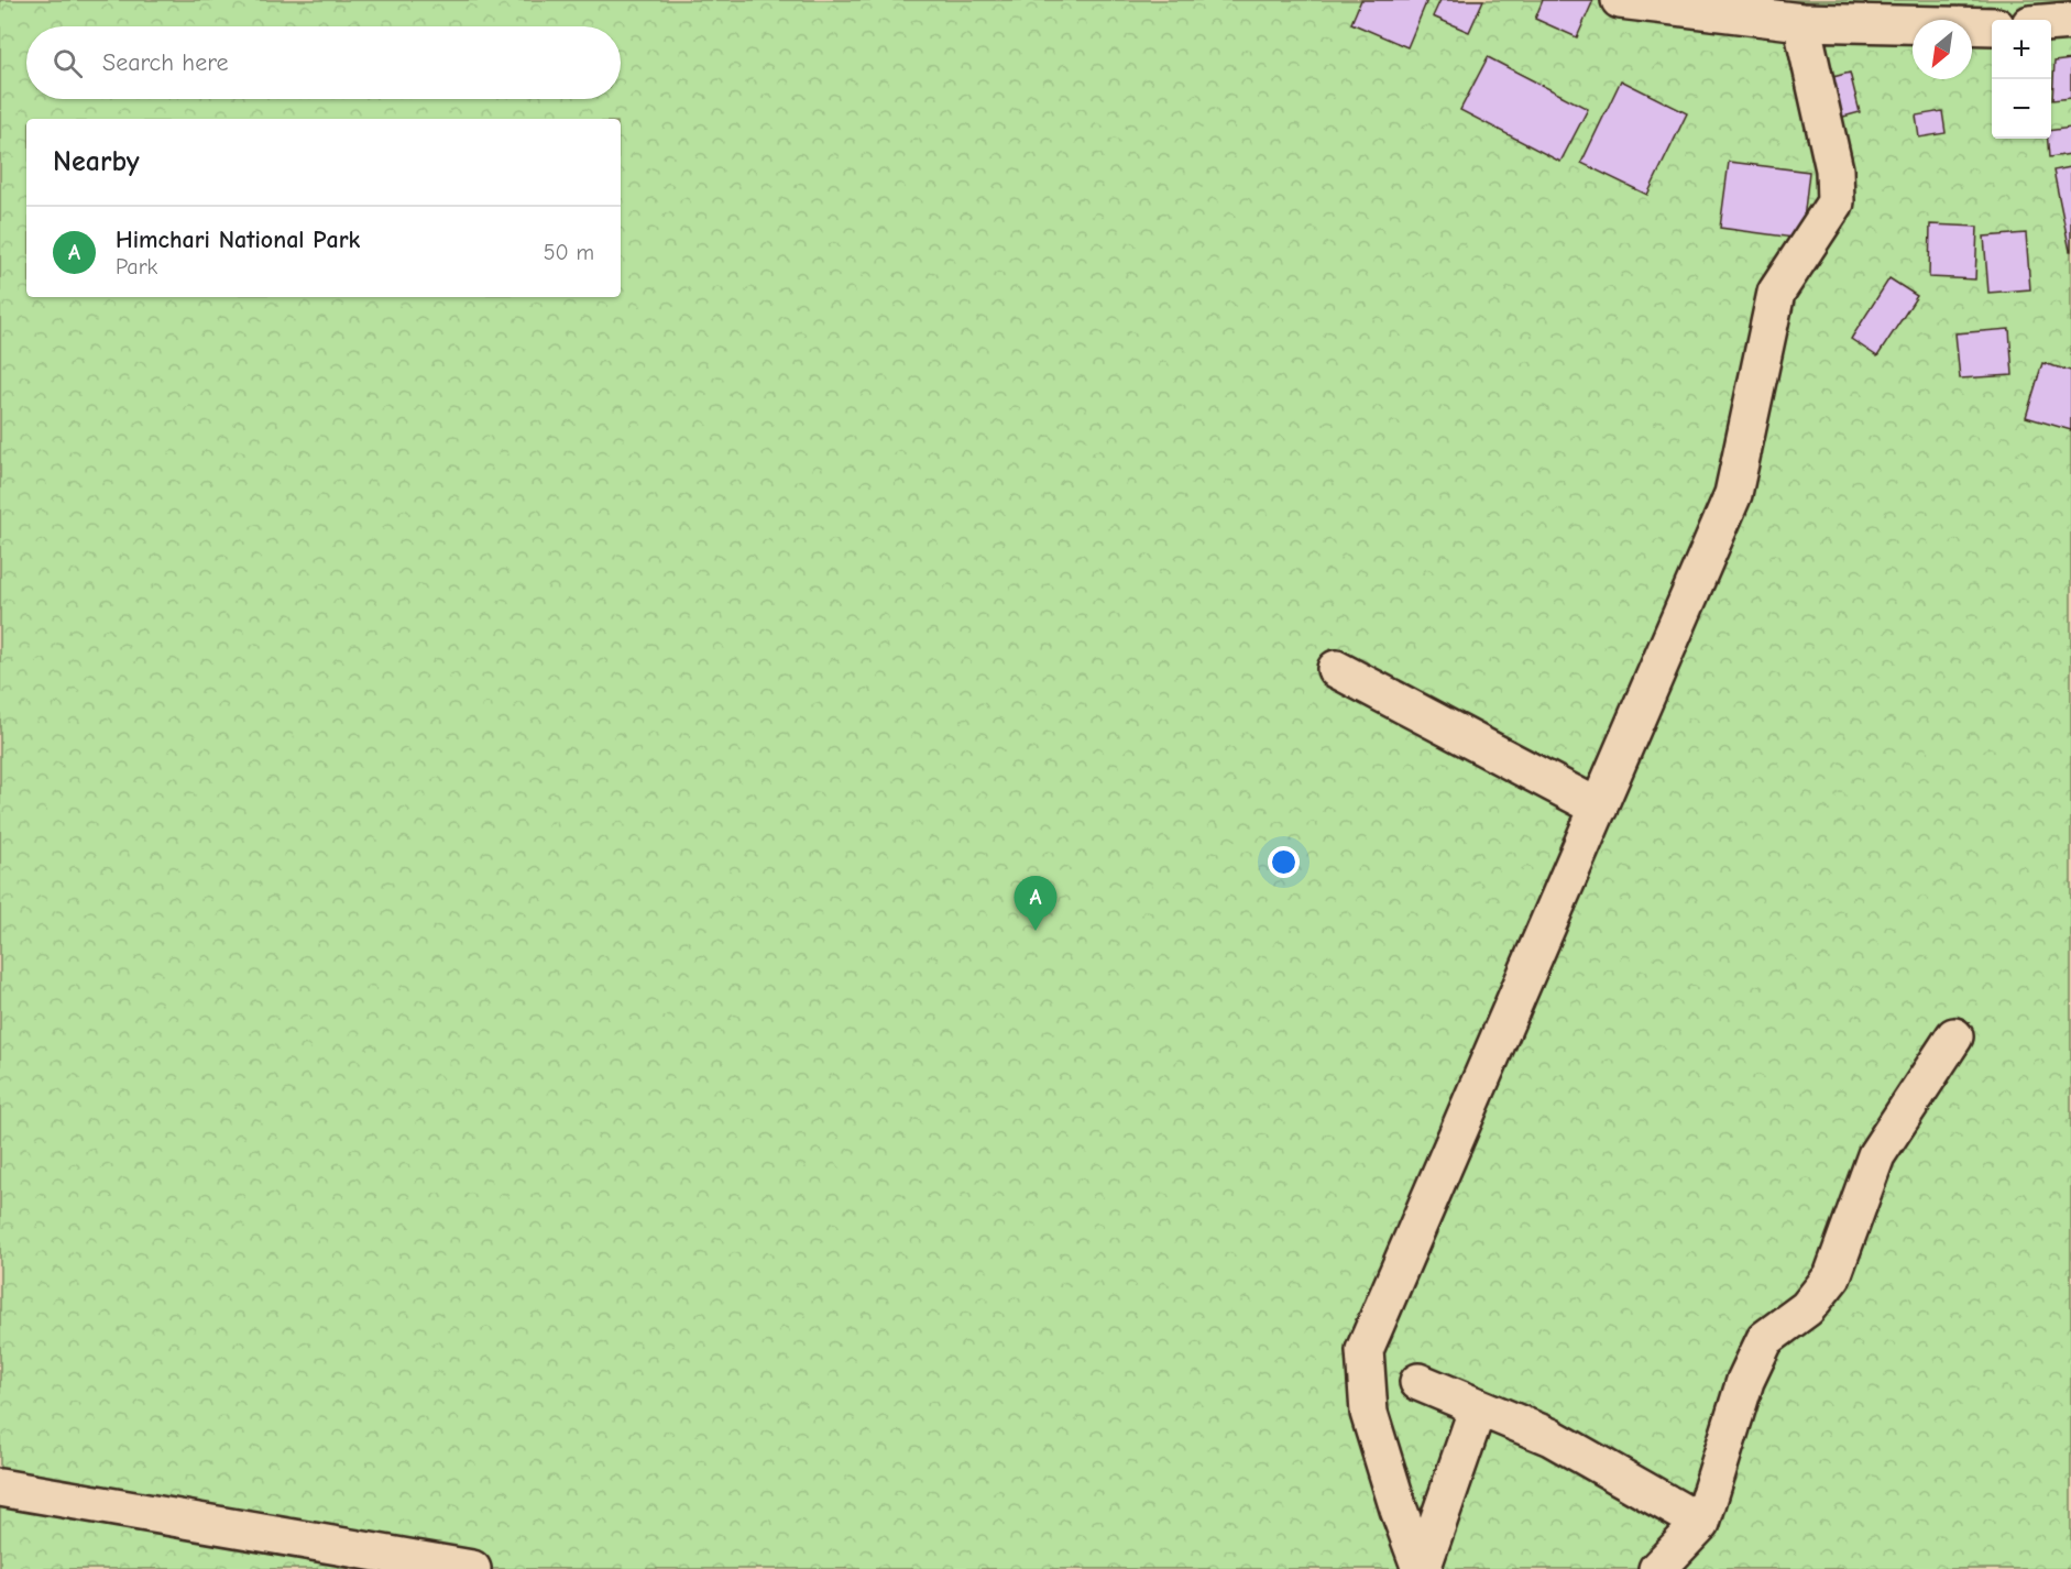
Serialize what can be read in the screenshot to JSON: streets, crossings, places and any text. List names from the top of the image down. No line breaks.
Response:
{"north":"bottom left","page":{"map_buttons":["+","−"],"search":"Search here","heading":"Nearby","list":[{"mark":"A","name":"Himchari National Park","note":"Park","value":"50 m"}],"pins":"A"}}
